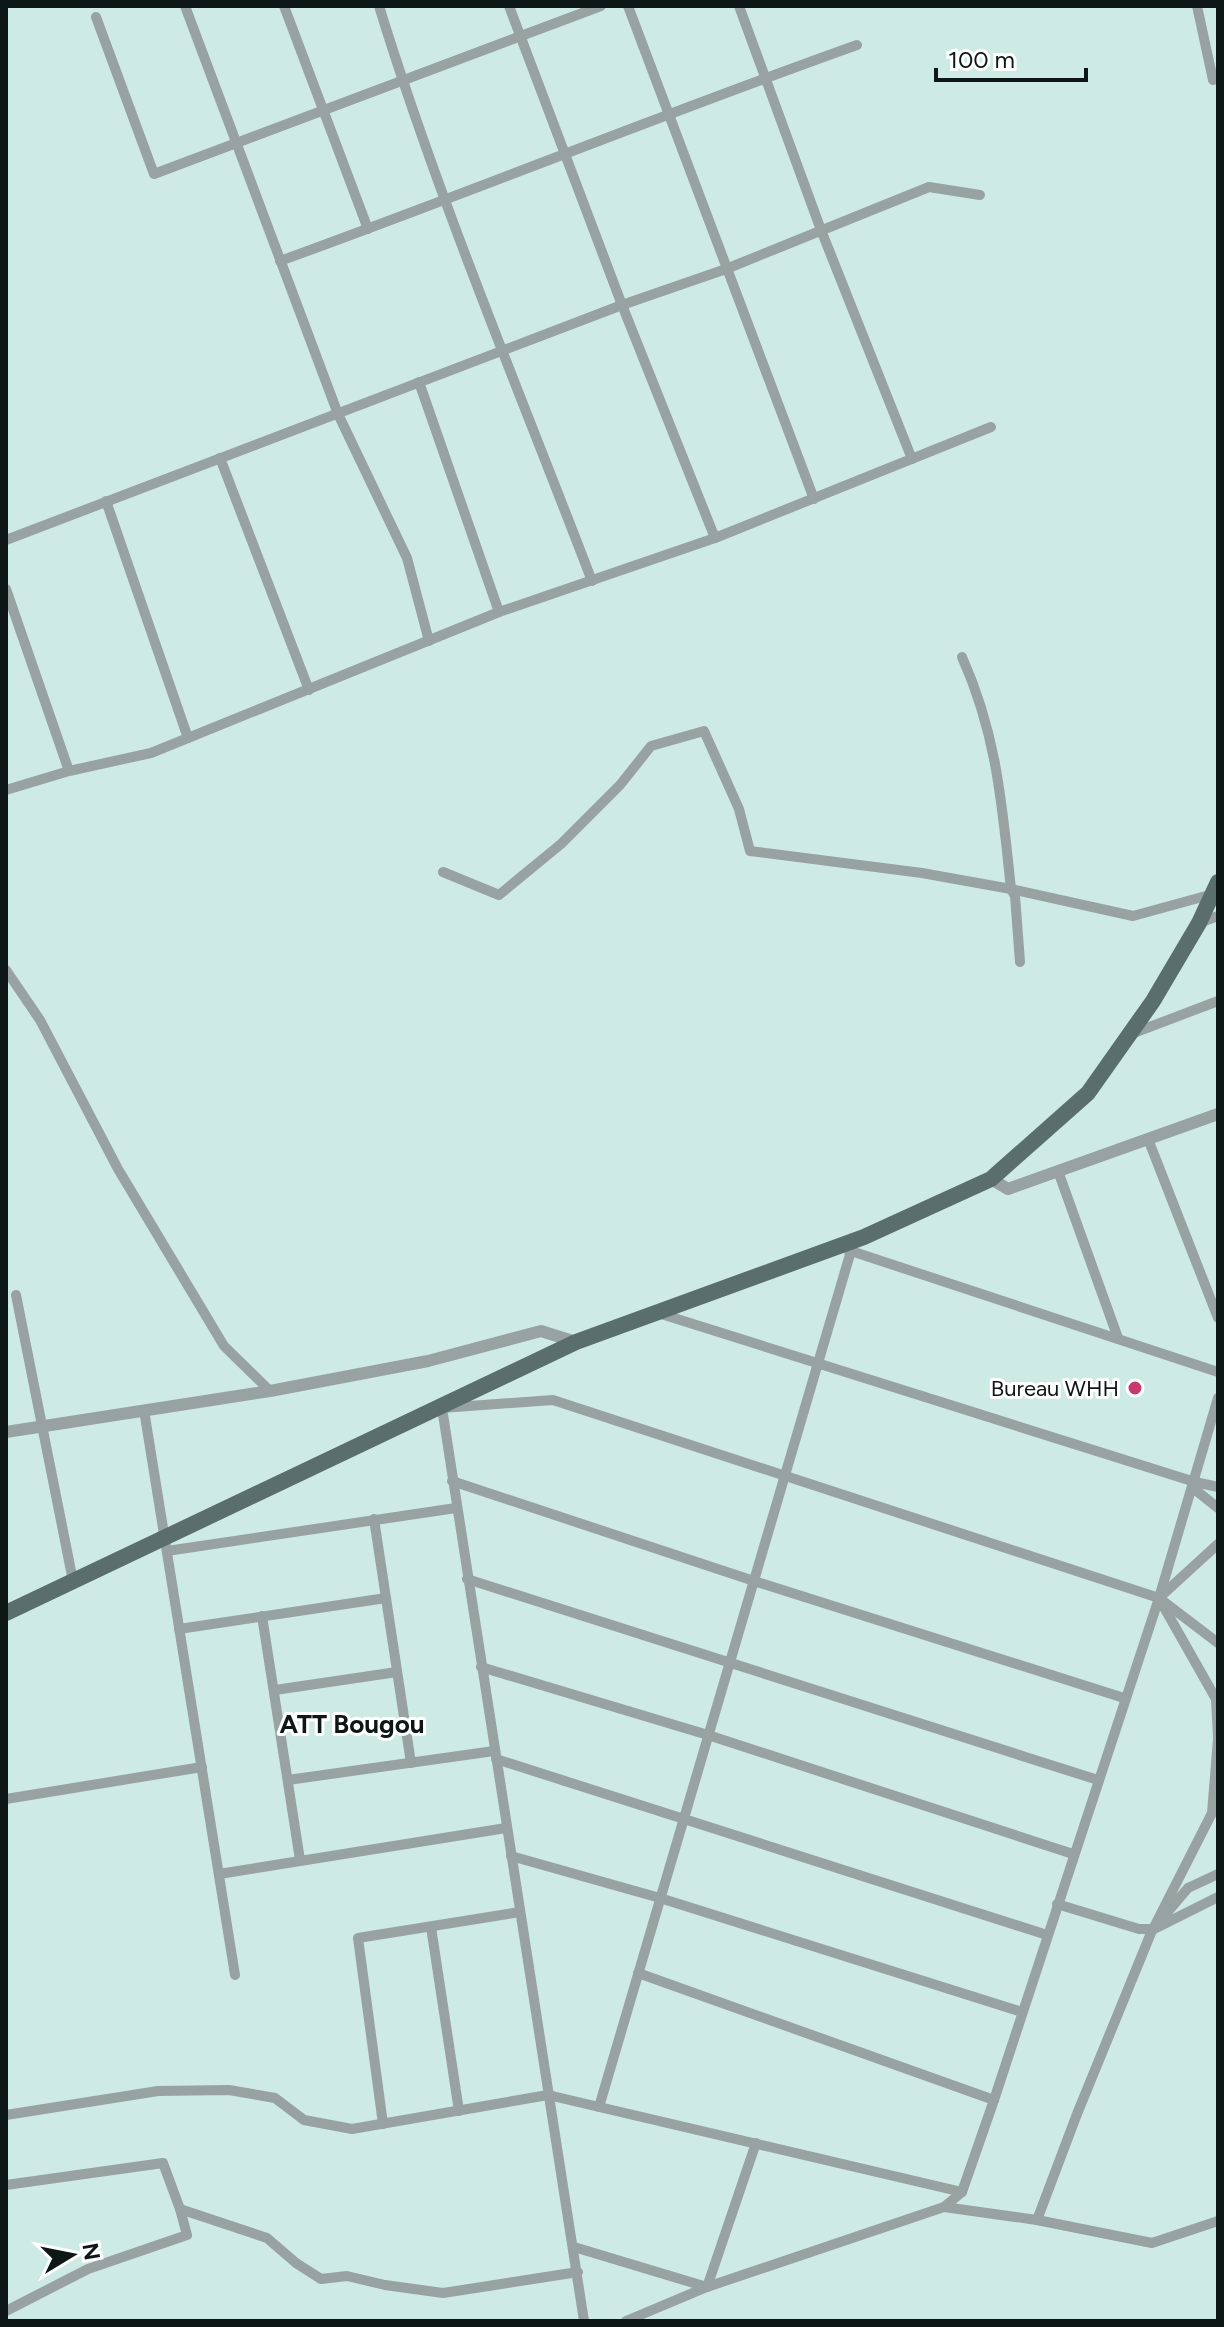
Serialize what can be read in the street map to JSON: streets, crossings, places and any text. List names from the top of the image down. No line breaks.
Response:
{"districts":["ATT Bougou"],"places":["Bureau WHH"],"scale_bar":"100 m","north":"right"}
